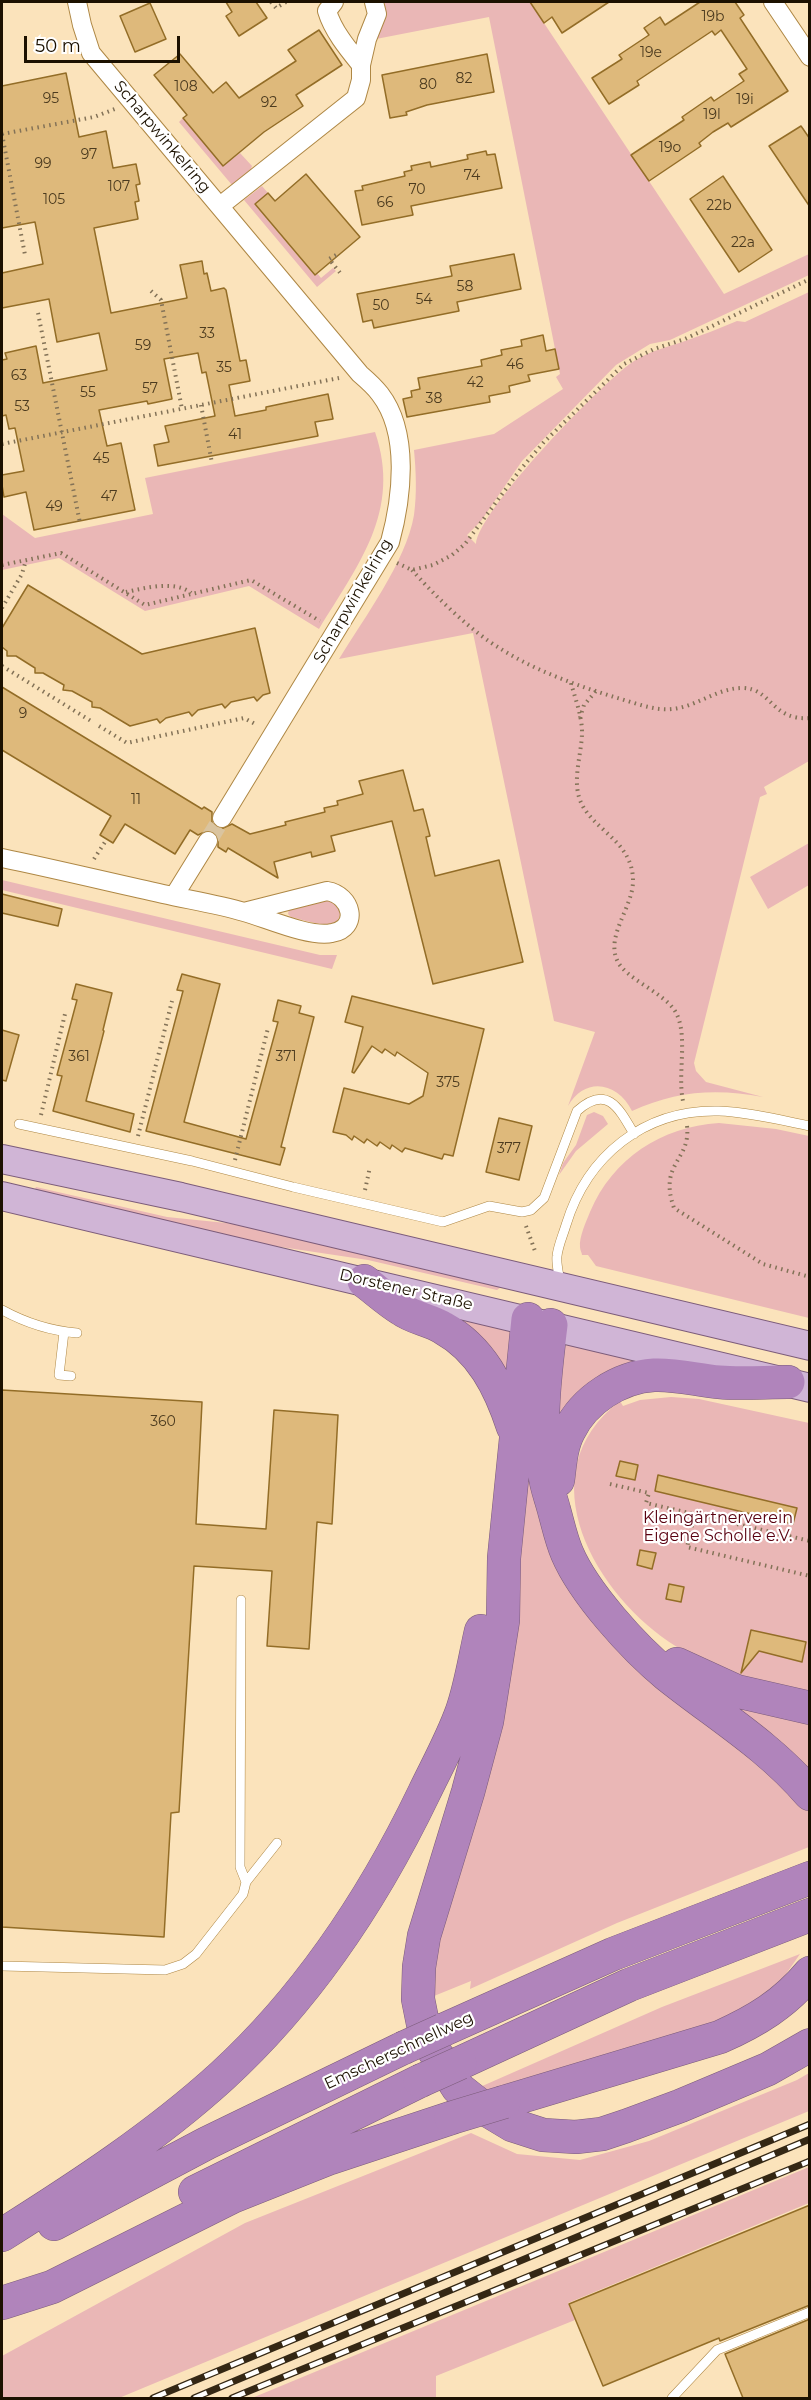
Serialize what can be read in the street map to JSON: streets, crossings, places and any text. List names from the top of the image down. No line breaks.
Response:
{"streets":{"highway":["Emscherschnellweg"],"main road":["Dorstener Straße"],"street":["Scharpwinkelring"]},"parks":["Kleingärtnerverein Eigene Scholle e.V."],"house_numbers":["19b","19e","82","80","108","95","19i","92","19l","19o","97","99","74","107","70","105","66","22b","22a","58","54","50","33","59","46","35","63","42","57","55","38","53","41","45","47","49","9","11","361","371","375","377","360"],"scale_bar":"50 m"}
